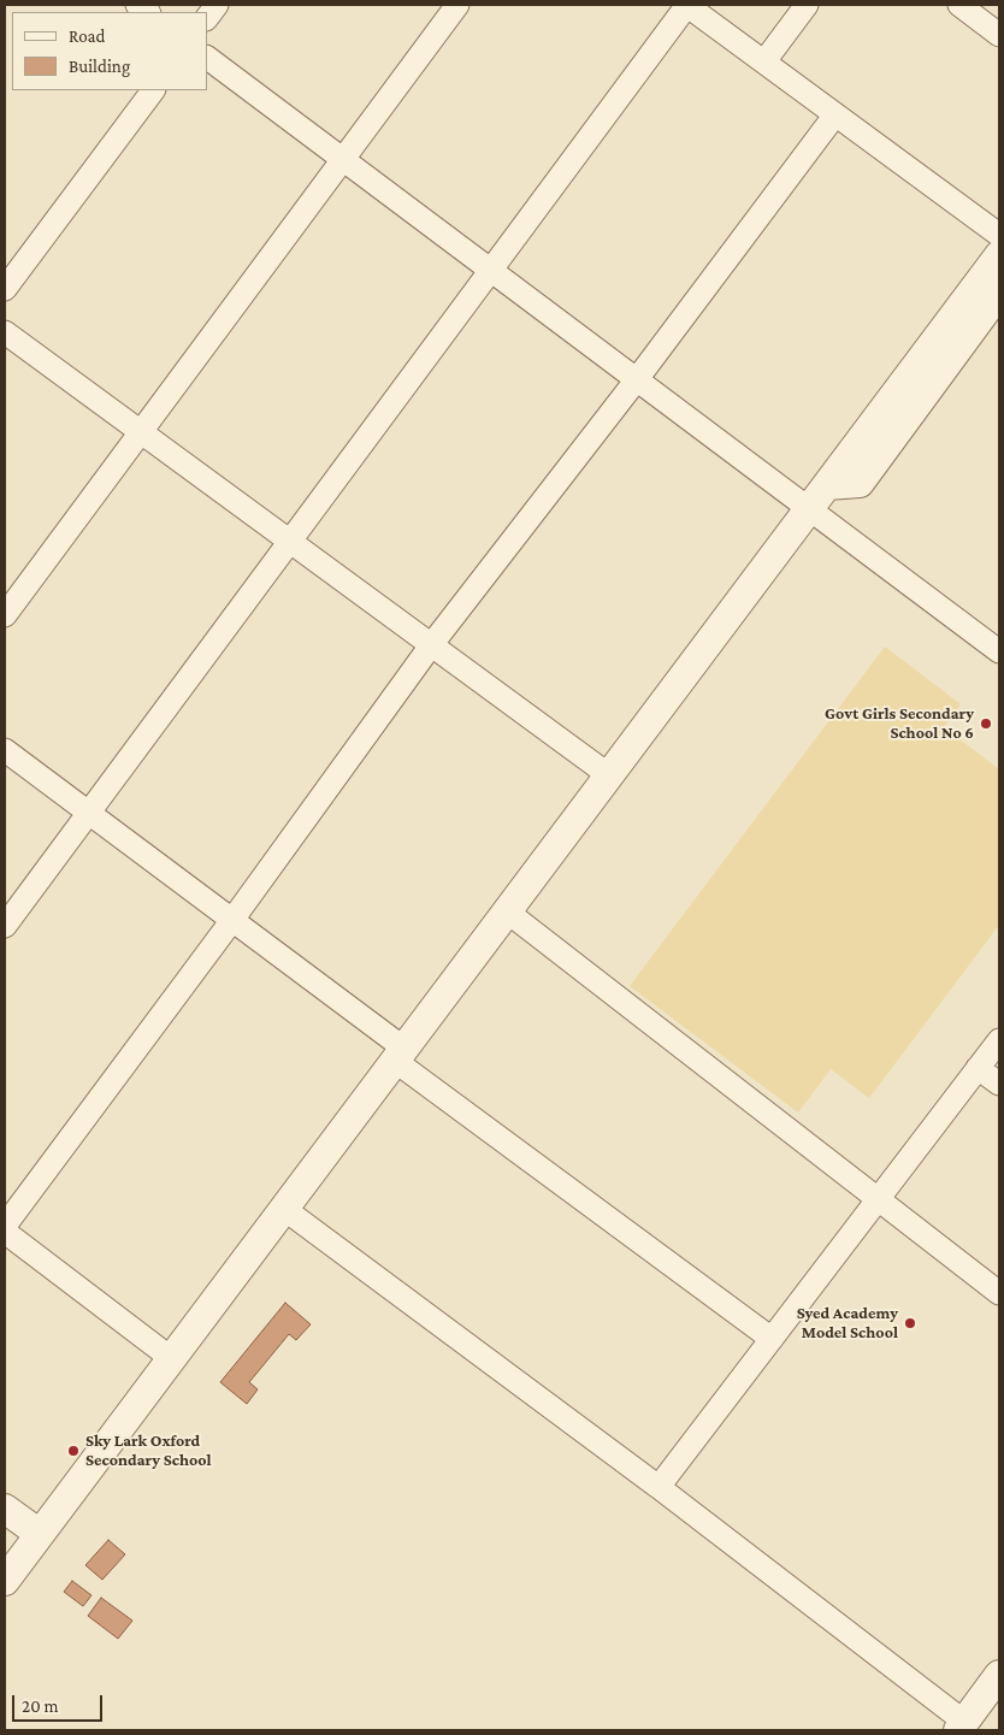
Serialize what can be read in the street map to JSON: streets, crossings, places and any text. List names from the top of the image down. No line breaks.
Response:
{"places":["Govt Girls Secondary School No 6","Syed Academy Model School","Sky Lark Oxford Secondary School"],"legend":["Road","Building"],"scale_bar":"20 m"}
